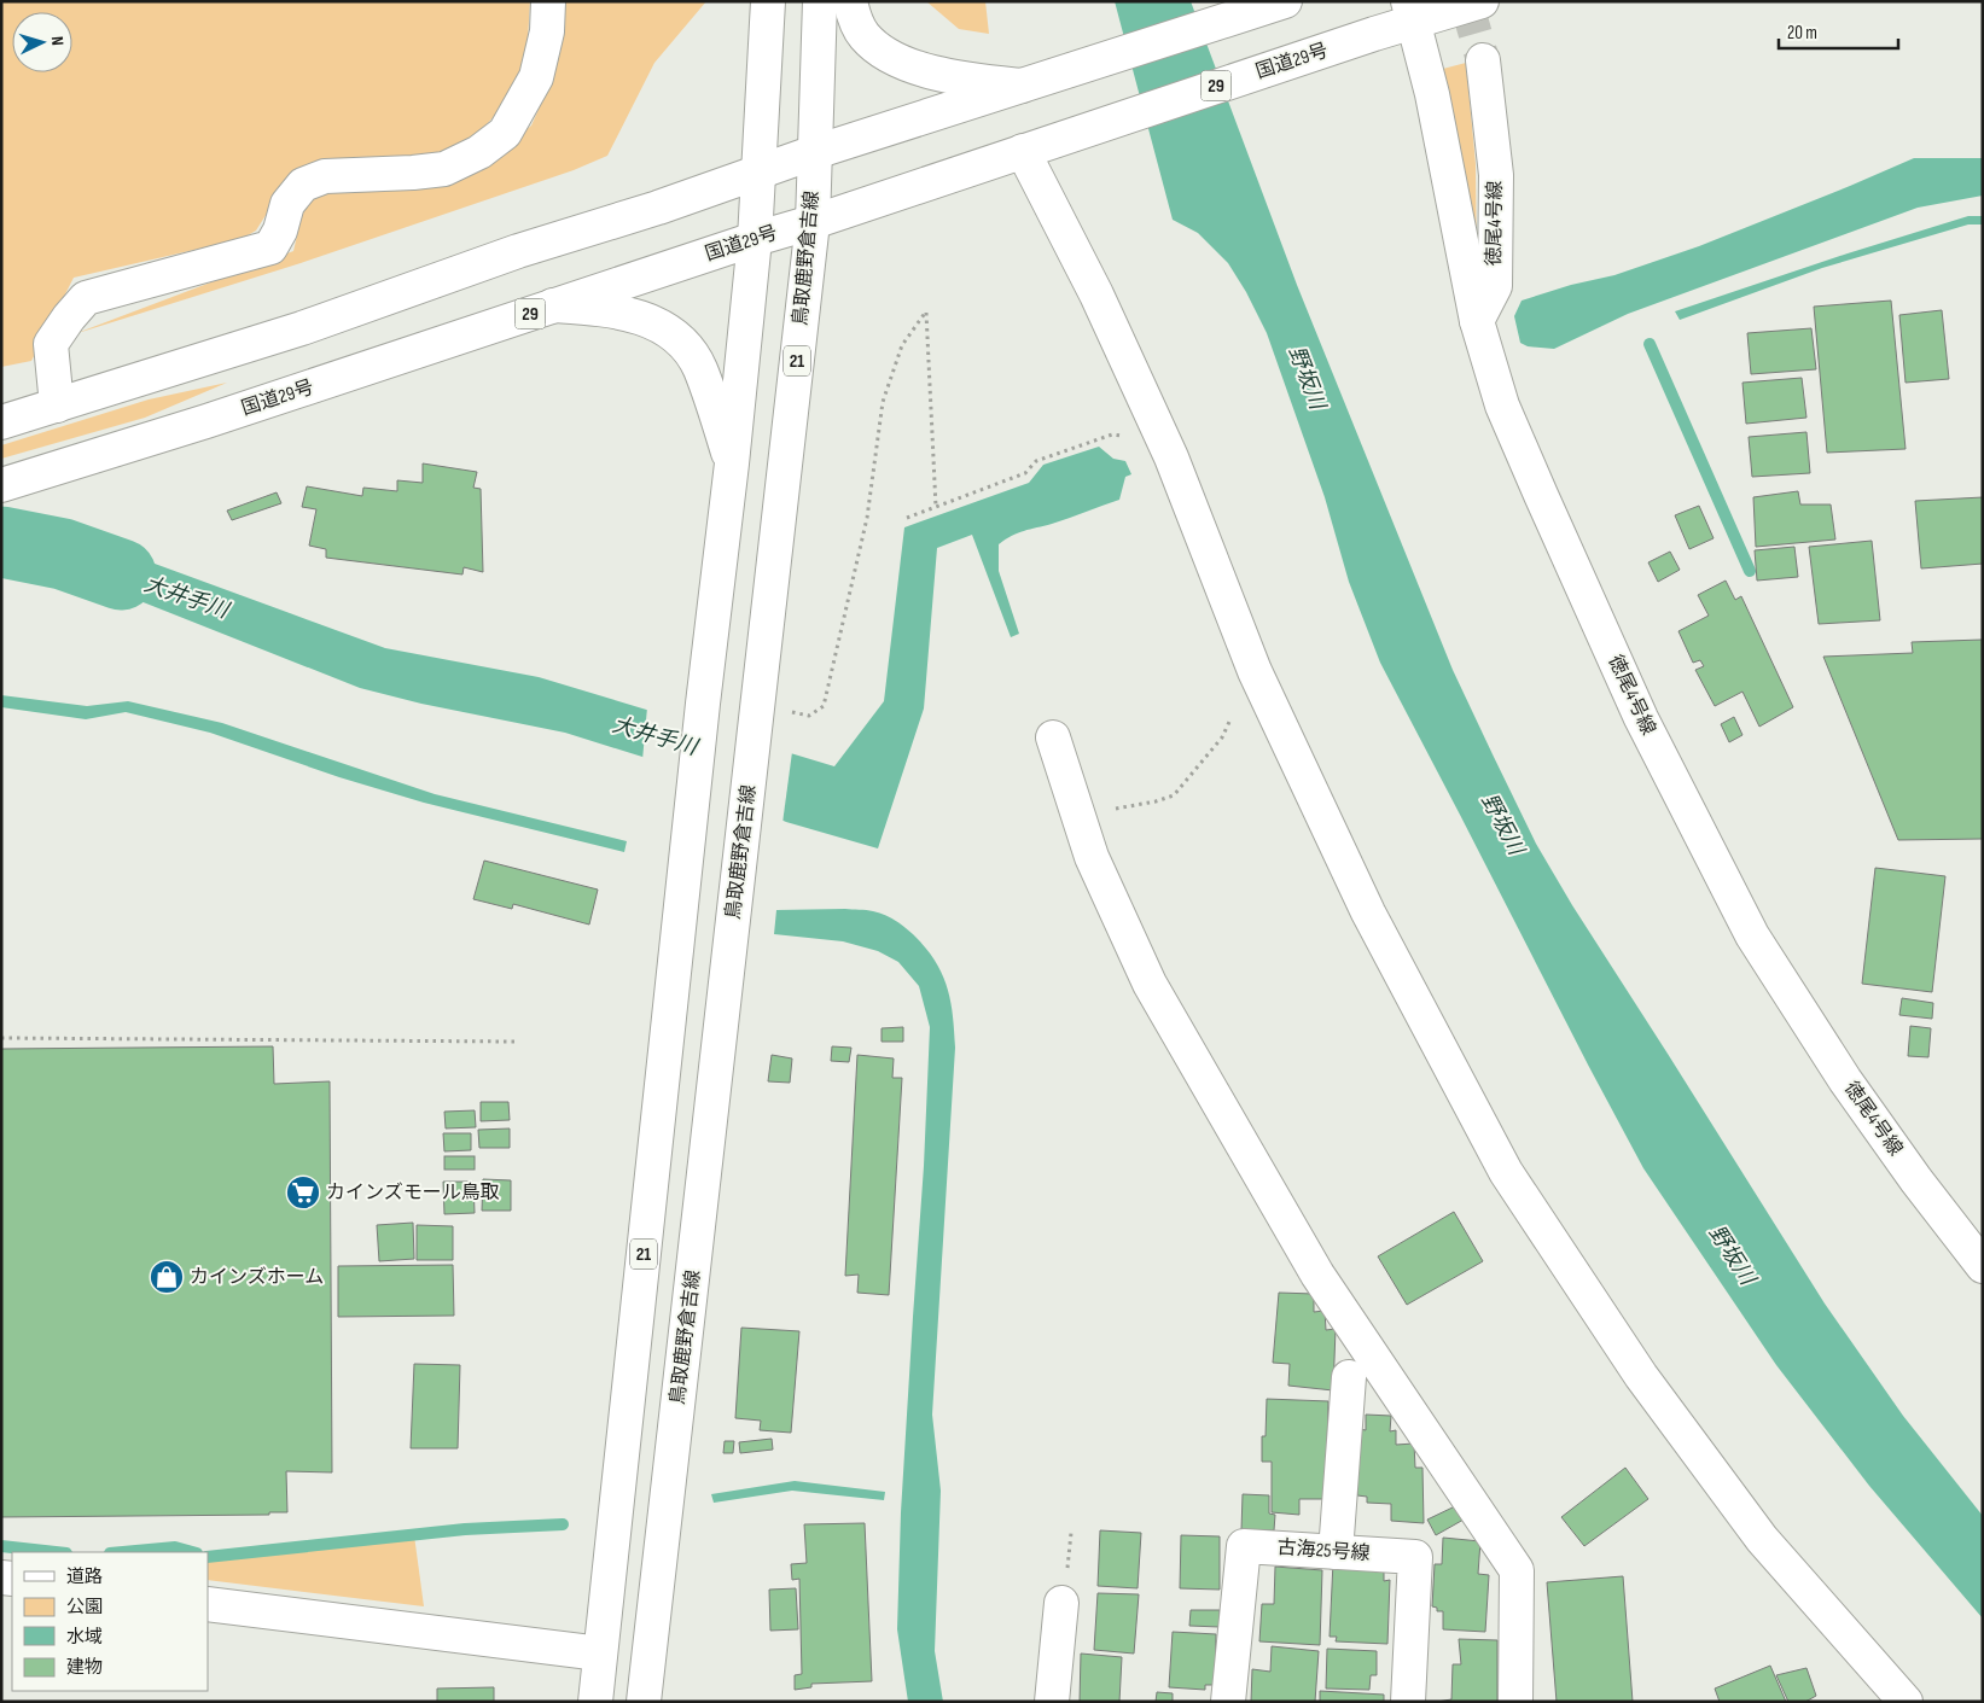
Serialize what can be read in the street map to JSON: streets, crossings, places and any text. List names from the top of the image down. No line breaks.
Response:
{"streets":{"main road":["国道29号","29","徳尾4号線","鳥取鹿野倉吉線","21","古海25号線"]},"crossings":[["国道29号","鳥取鹿野倉吉線"],["国道29号","21"]],"water":["野坂川","大井手川"],"places":{"supermarket":["カインズモール鳥取"],"shop":["カインズホーム"]},"legend":["道路","公園","水域","建物"],"scale_bar":"20 m","north":"right"}
